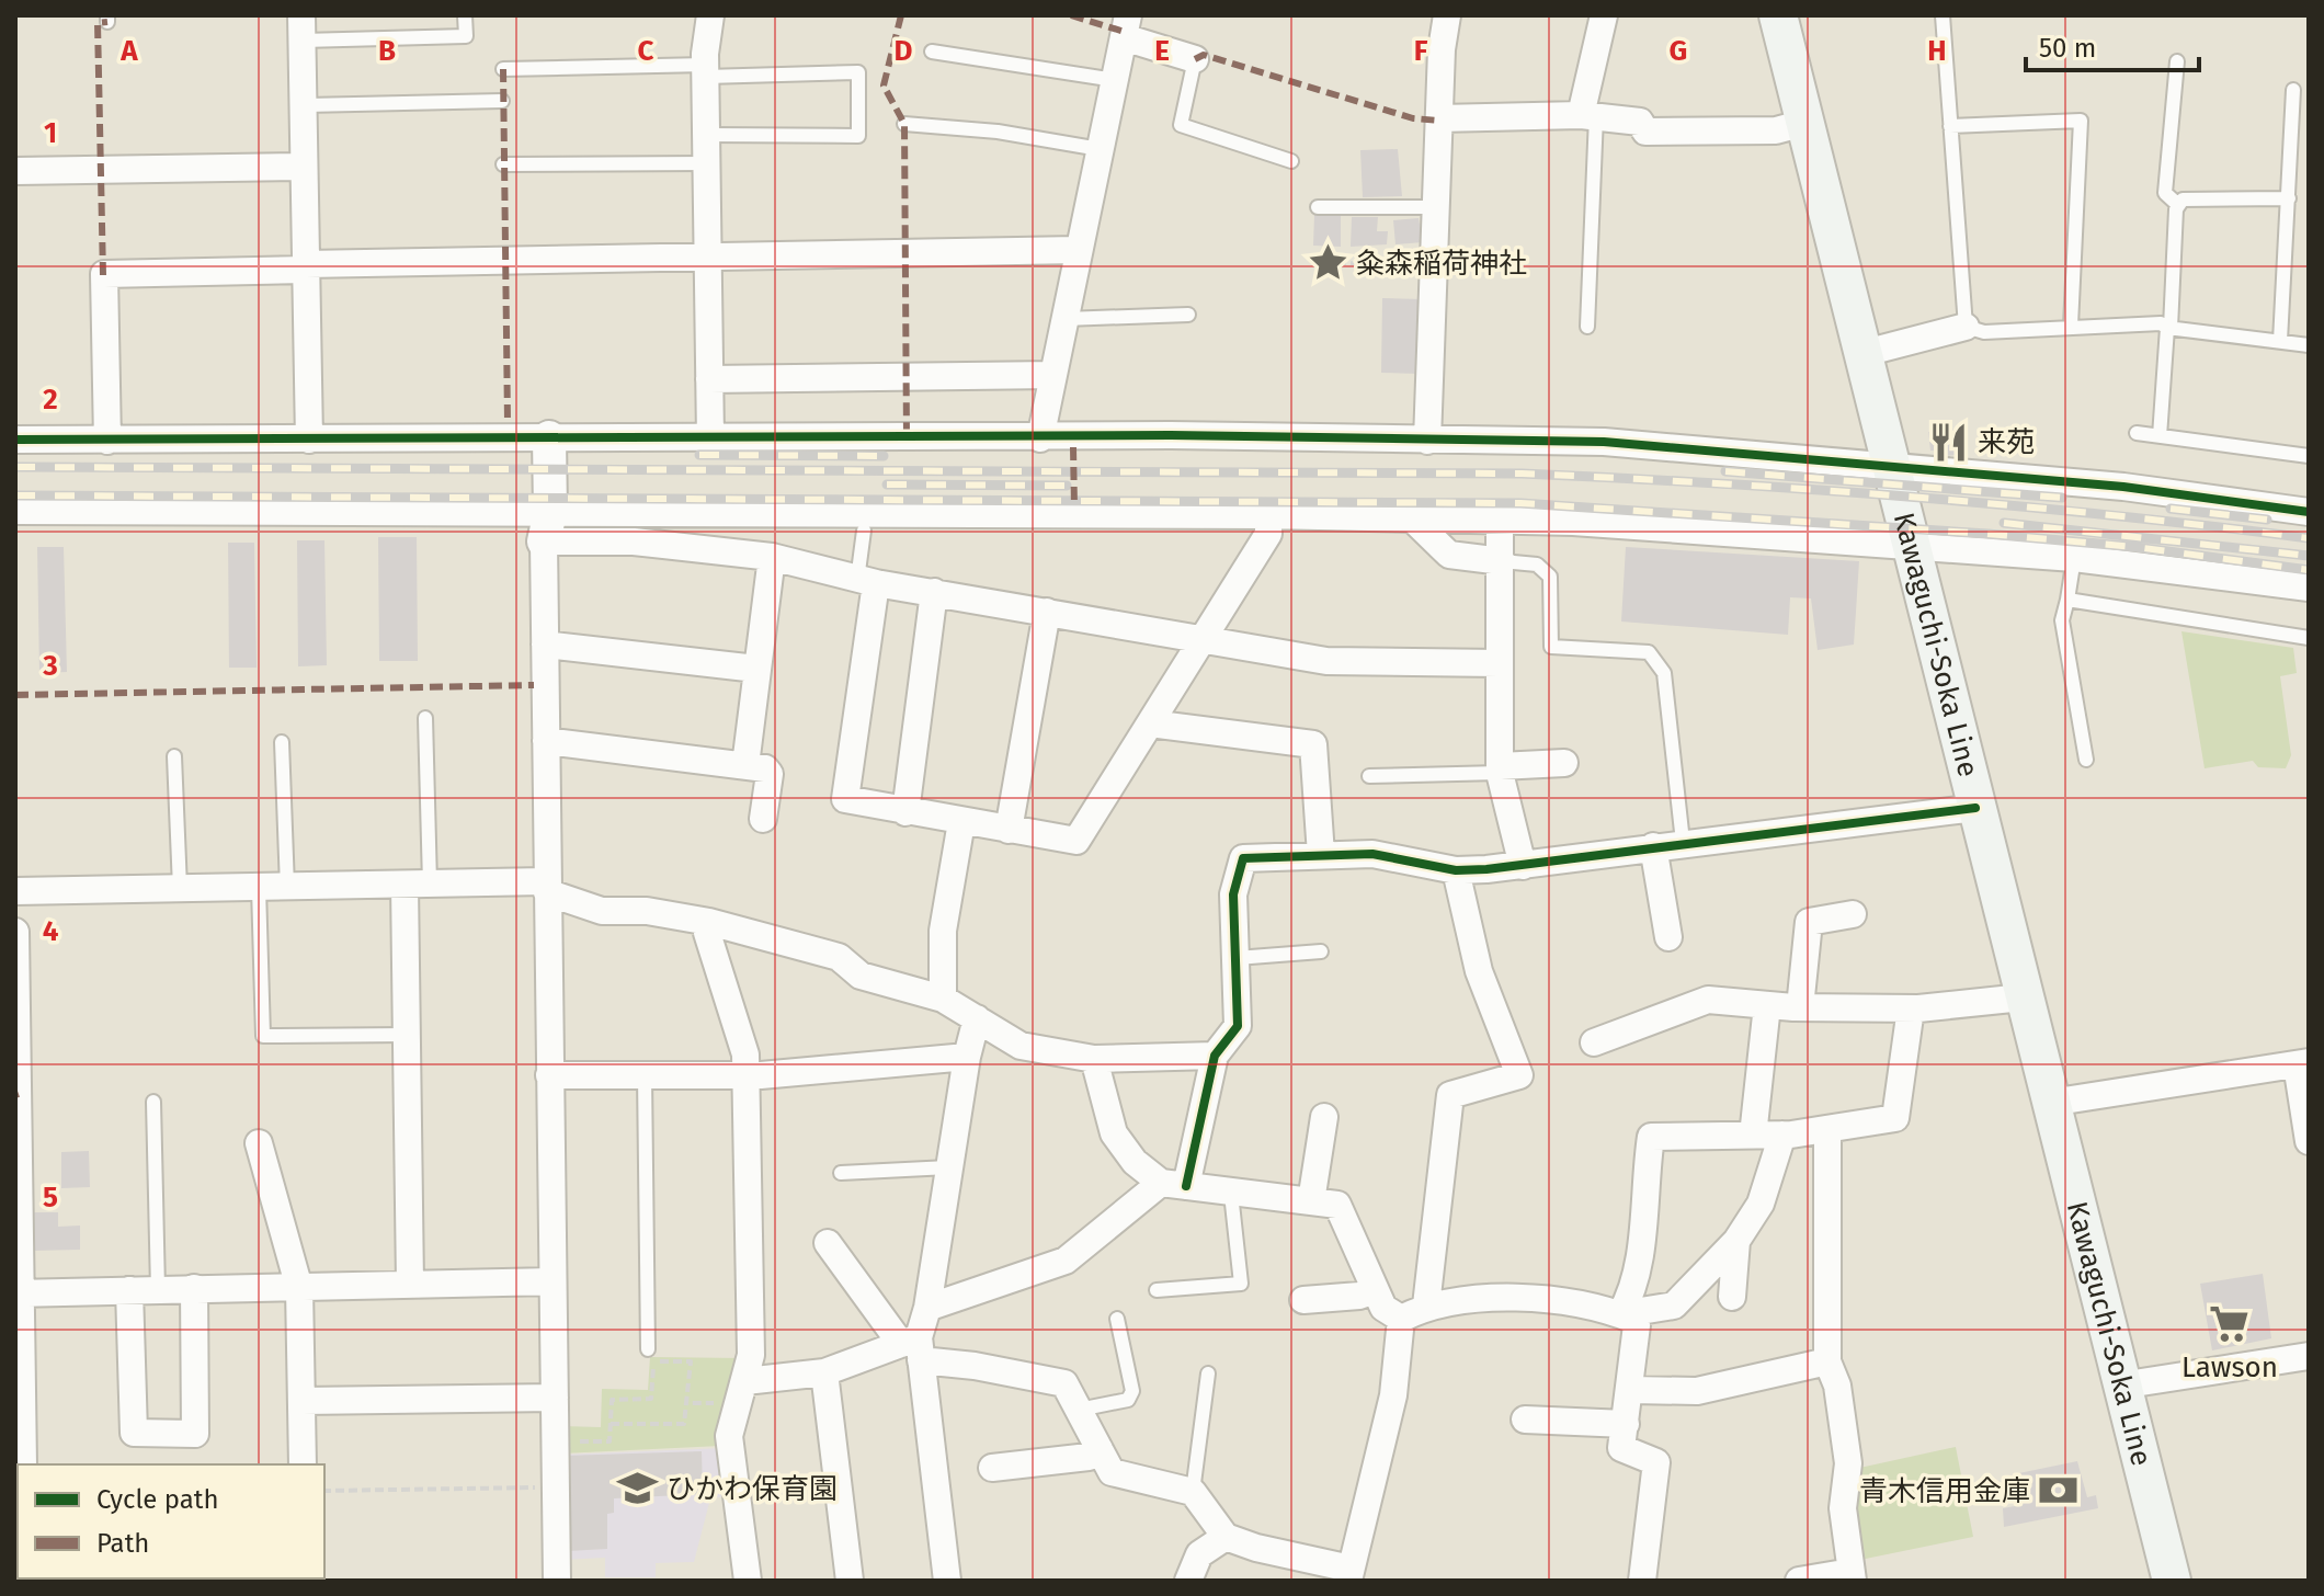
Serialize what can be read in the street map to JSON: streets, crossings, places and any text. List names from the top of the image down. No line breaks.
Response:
{"streets":{"main road":["Kawaguchi-Soka Line"]},"places":{"place":["粂森稲荷神社"],"restaurant":["来苑"],"supermarket":["Lawson"],"school or university":["ひかわ保育園"],"bank":["青木信用金庫"]},"legend":["Cycle path","Path"],"scale_bar":"50 m","grid":{"columns":["A","B","C","D","E","F","G","H"],"rows":["1","2","3","4","5"]}}
